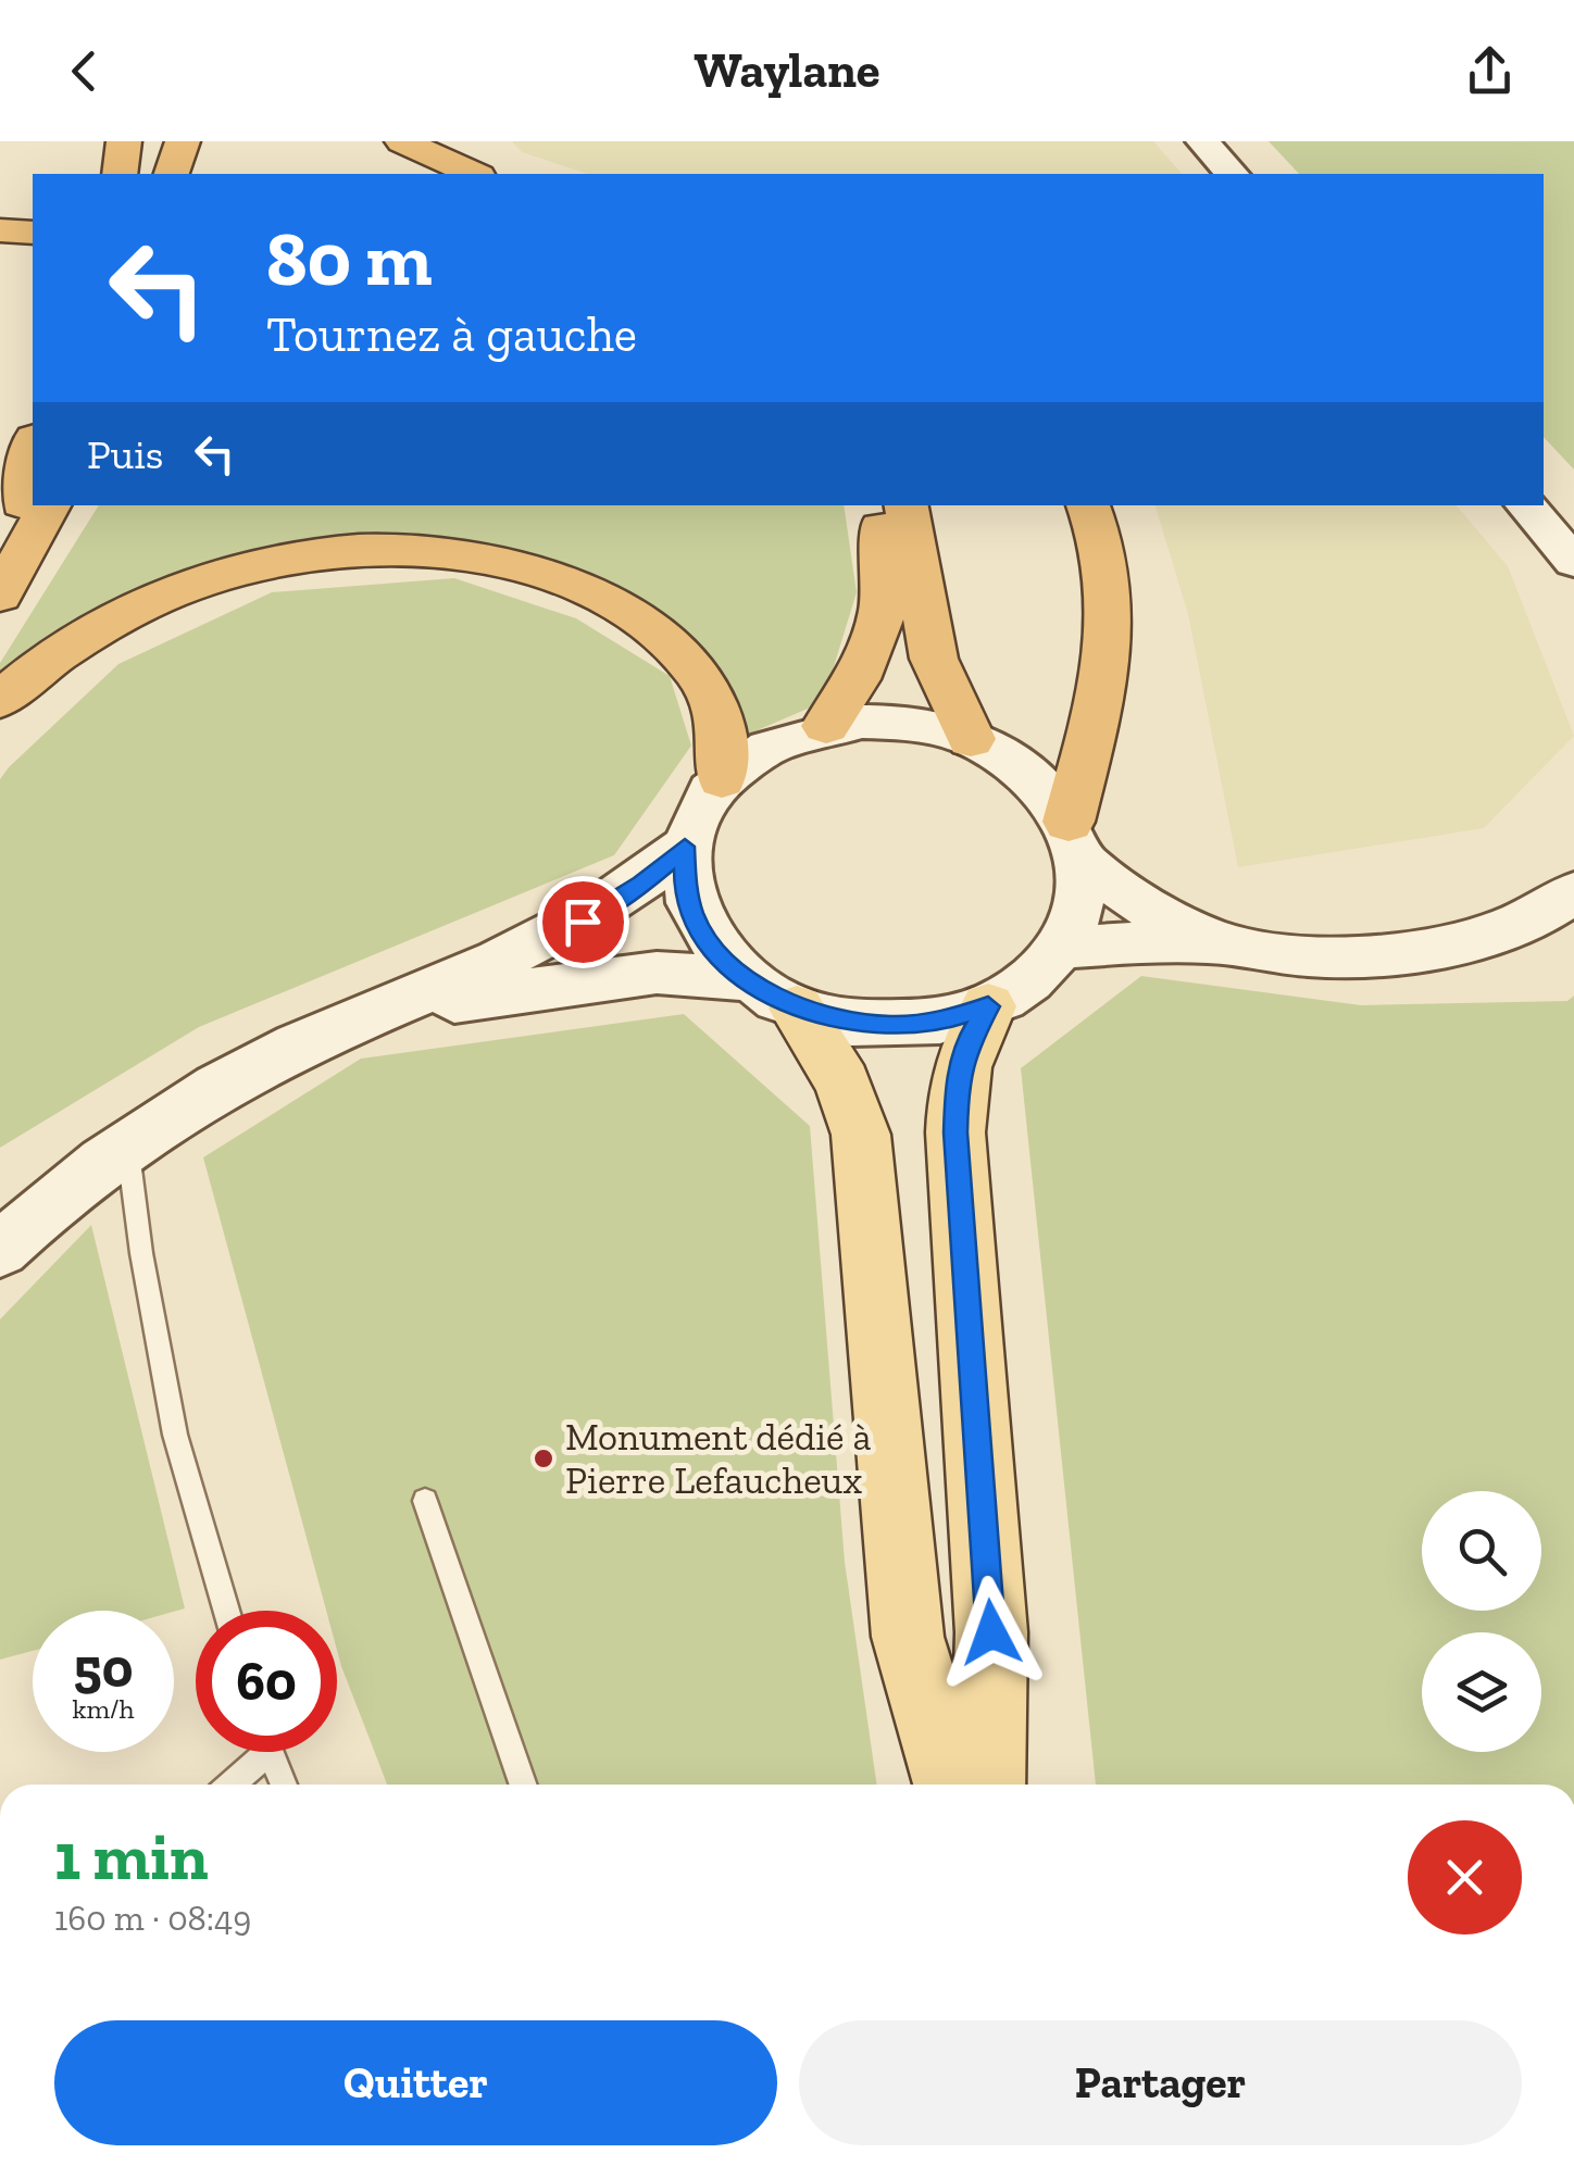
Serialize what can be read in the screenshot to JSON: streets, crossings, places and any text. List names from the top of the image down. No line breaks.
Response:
{"places":["Monument dédié à Pierre Lefaucheux"],"page":{"header":"Waylane","turn":["80 m","Tournez à gauche"],"then":"Puis","speed":"50 km/h","limit":"60","heading":["1 min","160 m · 08:49"],"buttons":["Quitter","Partager"]}}
